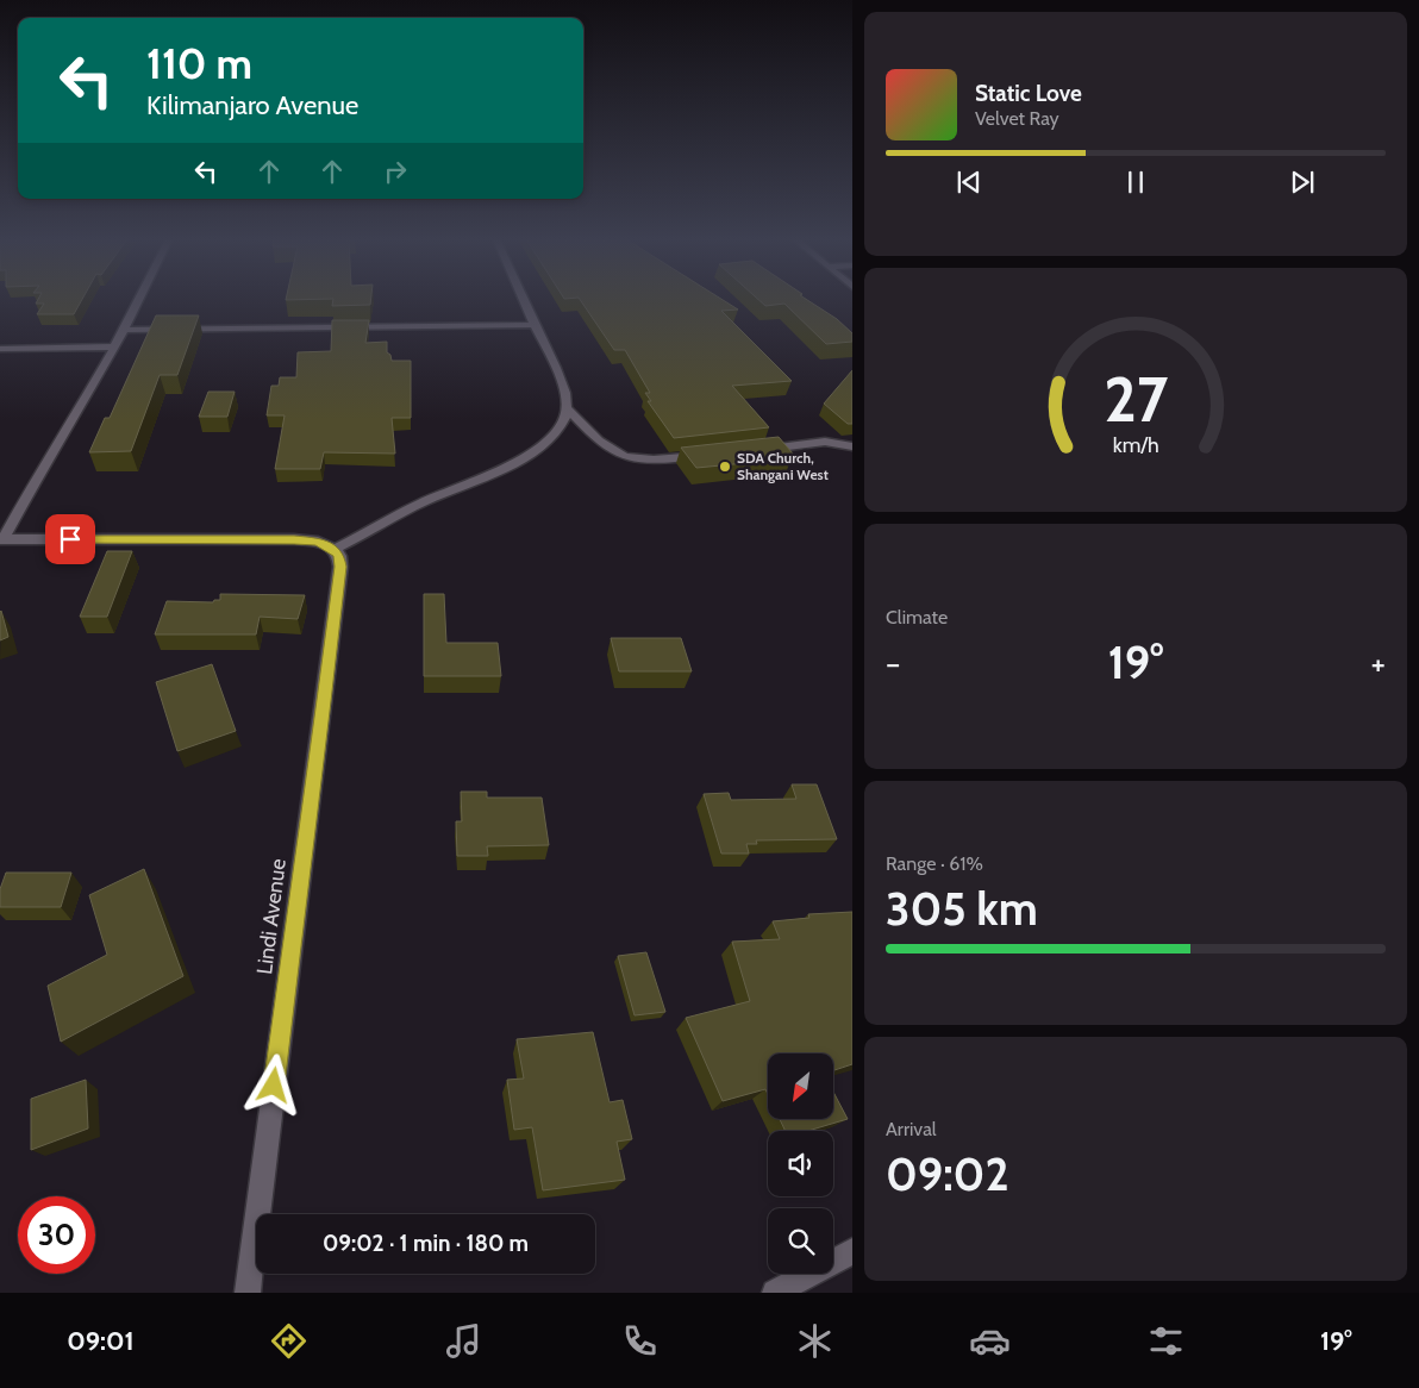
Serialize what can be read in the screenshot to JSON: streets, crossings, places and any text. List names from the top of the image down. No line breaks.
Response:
{"streets":{"street":["Lindi Avenue"]},"places":["SDA Church, Shangani West"],"north":"bottom left","page":{"turn":["110 m","Kilimanjaro Avenue"],"song":["Static Love","Velvet Ray"],"tile":["Climate",["Range · 61%","305 km"],["Arrival","09:02"]],"heat":["−","19°","+"],"limit":"30","trip":"09:02 · 1 min · 180 m","tabs":["09:01","19°"],"gauge":["27","km/h"]}}
